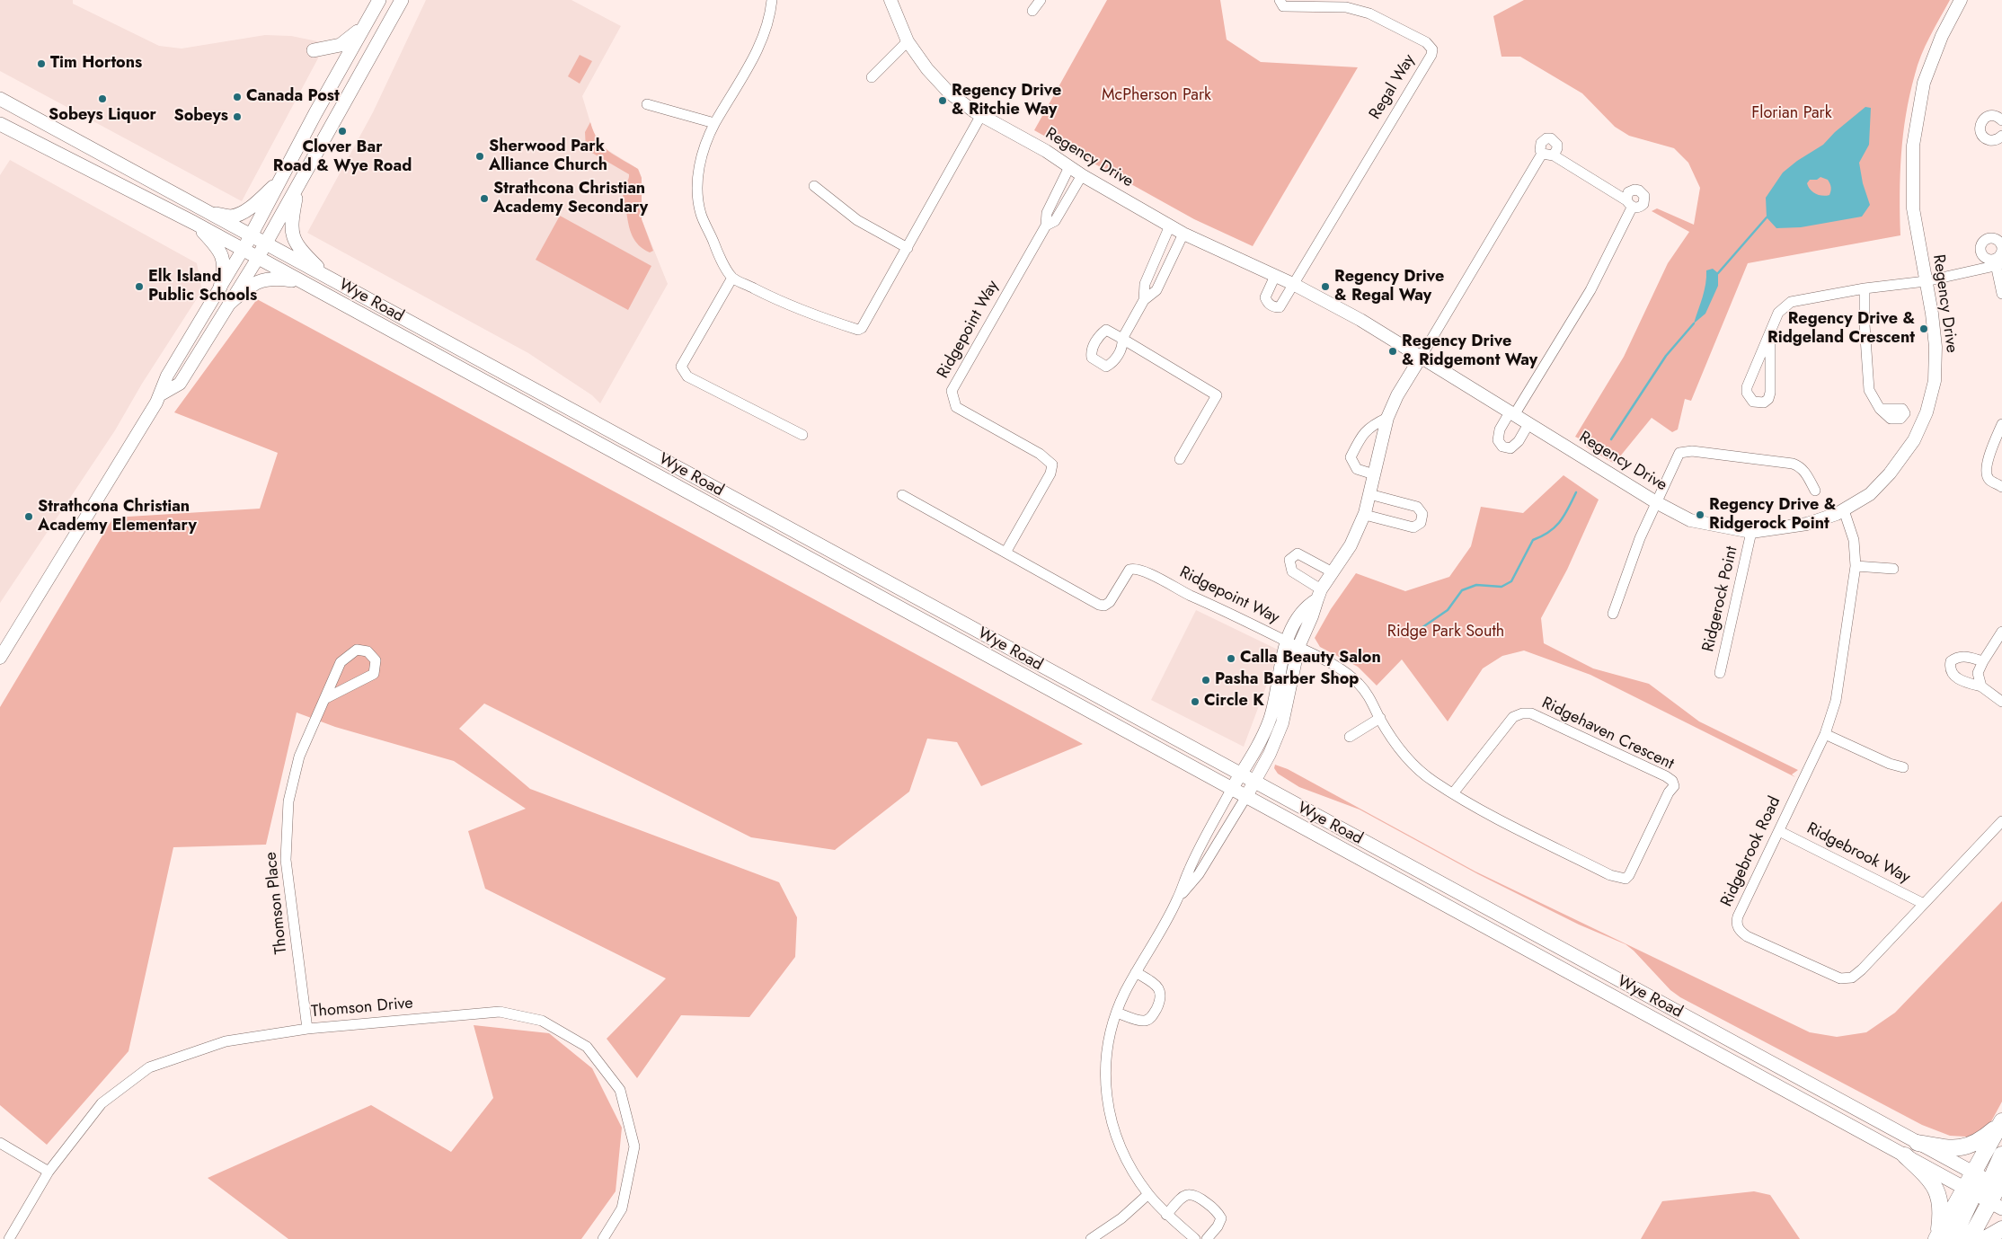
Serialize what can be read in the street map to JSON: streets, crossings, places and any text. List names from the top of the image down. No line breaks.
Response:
{"streets":{"main road":["Wye Road"],"street":["Regal Way","Regency Drive","Ridgepoint Way","Ridgerock Point","Ridgehaven Crescent","Ridgebrook Road","Ridgebrook Way","Thomson Place","Thomson Drive"]},"crossings":[["Regal Way","Regency Drive"],["Regency Drive","Ridgepoint Way"],["Regency Drive","Ridgerock Point"],["Regency Drive","Ridgebrook Road"],["Ridgepoint Way","Ridgehaven Crescent"],["Ridgebrook Road","Ridgebrook Way"],["Thomson Place","Thomson Drive"]],"parks":["McPherson Park","Florian Park","Ridge Park South"],"places":["Tim Hortons","Canada Post","Sobeys Liquor","Regency Drive & Ritchie Way","Sobeys","Clover Bar Road & Wye Road","Sherwood Park Alliance Church","Strathcona Christian Academy Secondary","Elk Island Public Schools","Regency Drive & Regal Way","Regency Drive & Ridgeland Crescent","Regency Drive & Ridgemont Way","Regency Drive & Ridgerock Point","Strathcona Christian Academy Elementary","Calla Beauty Salon","Pasha Barber Shop","Circle K"]}
